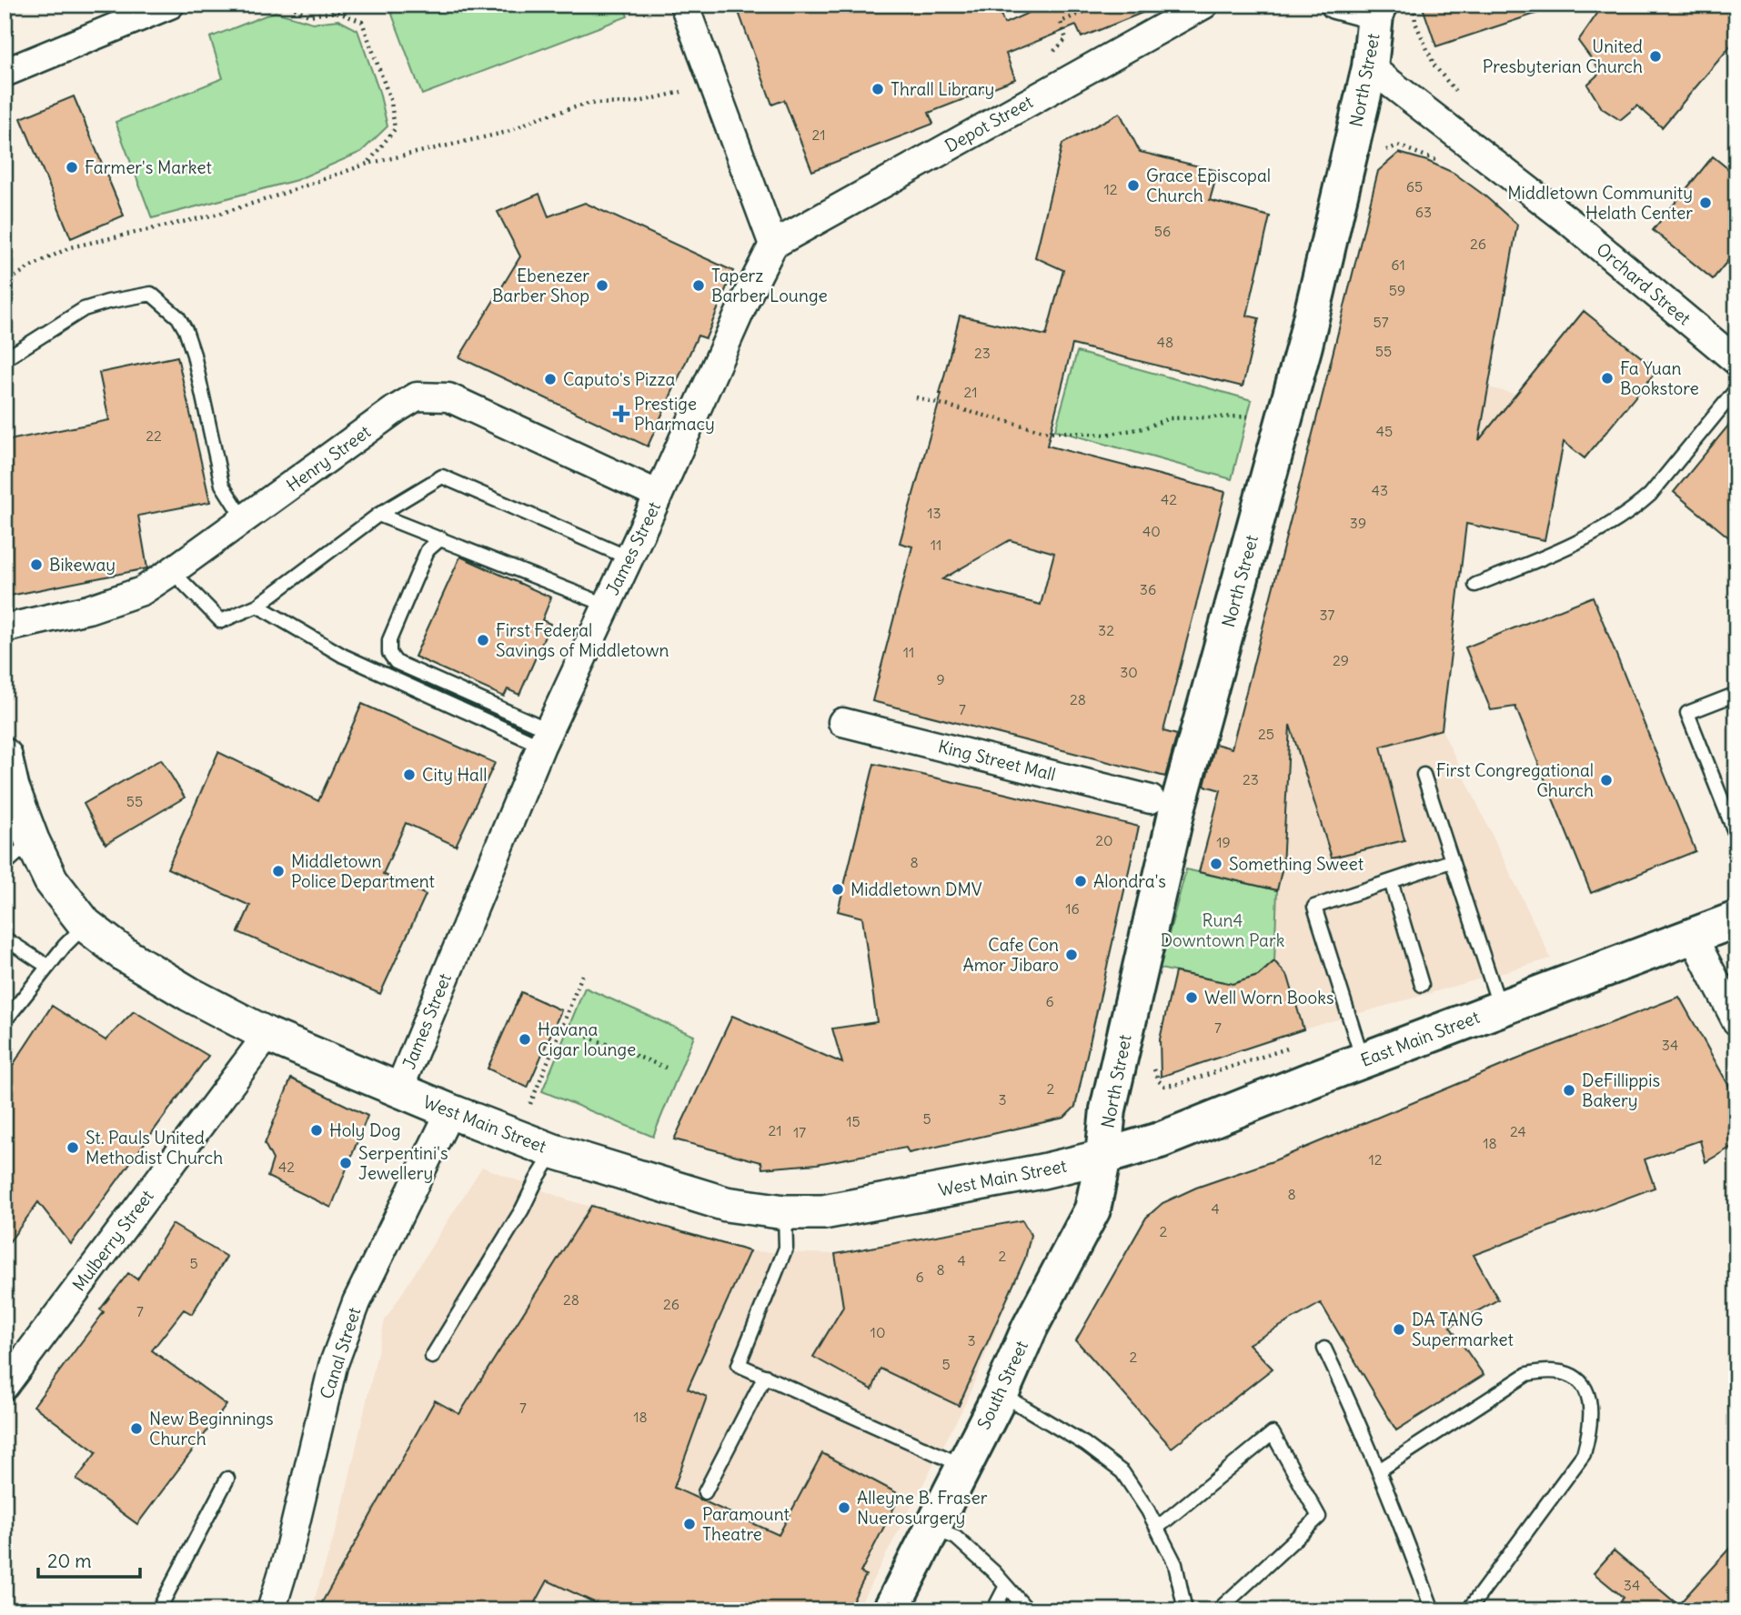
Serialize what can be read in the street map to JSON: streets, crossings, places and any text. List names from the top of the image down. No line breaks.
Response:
{"streets":{"main road":["North Street","East Main Street","South Street"],"street":["Depot Street","Orchard Street","Henry Street","James Street","King Street Mall","West Main Street","Mulberry Street","Canal Street"]},"crossings":[["North Street","Orchard Street"],["North Street","East Main Street"],["North Street","West Main Street"],["North Street","South Street"],["Depot Street","James Street"],["Henry Street","James Street"],["James Street","West Main Street"],["East Main Street","West Main Street"],["East Main Street","South Street"],["West Main Street","Mulberry Street"],["West Main Street","Canal Street"],["West Main Street","South Street"]],"parks":["Run4 Downtown Park"],"places":{"other":["United Presbyterian Church","Thrall Library","Farmer's Market","Grace Episcopal Church","Middletown Community Helath Center","Ebenezer Barber Shop","Taperz Barber Lounge","Fa Yuan Bookstore","Caputo's Pizza","Bikeway","First Federal Savings of Middletown","City Hall","First Congregational Church","Something Sweet","Middletown Police Department","Alondra's","Middletown DMV","Cafe Con Amor Jibaro","Well Worn Books","Havana Cigar lounge","DeFillippis Bakery","Holy Dog","St. Pauls United Methodist Church","Serpentini's Jewellery","DA TANG Supermarket","New Beginnings Church","Alleyne B. Fraser Nuerosurgery","Paramount Theatre"],"health":["Prestige Pharmacy"]},"house_numbers":["21","65","12","63","56","26","61","59","57","48","55","23","21","45","22","43","42","13","39","40","11","36","37","32","11","29","30","9","28","7","25","23","55","20","19","8","16","6","7","34","2","3","5","15","21","24","17","18","12","42","8","4","2","2","4","5","8","6","28","26","7","10","3","2","5","7","18","34"],"scale_bar":"20 m"}
